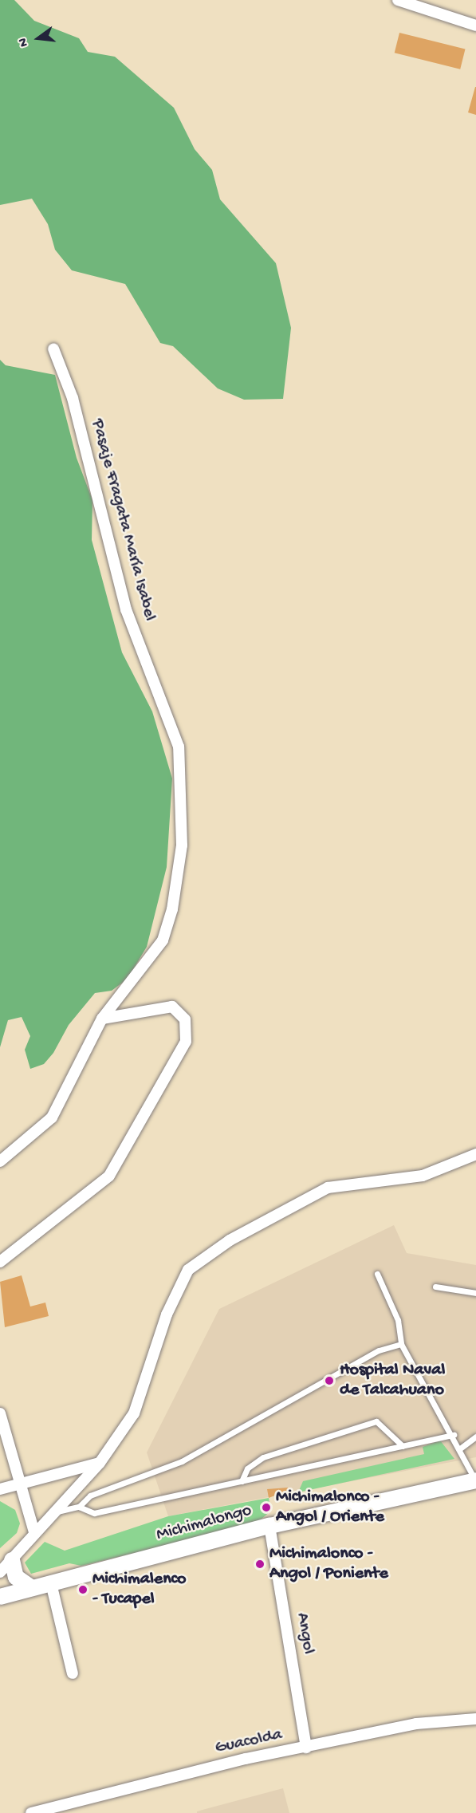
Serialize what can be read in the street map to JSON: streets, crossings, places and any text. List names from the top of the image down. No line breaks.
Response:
{"streets":{"main road":["Michimalongo"],"street":["Pasaje Fragata María Isabel","Angol","Guacolda"]},"crossings":[["Michimalongo","Angol"],["Angol","Guacolda"]],"places":["Hospital Naval de Talcahuano","Michimalonco - Angol / Oriente","Michimalonco - Angol / Poniente","Michimalenco - Tucapel"],"north":"left"}
